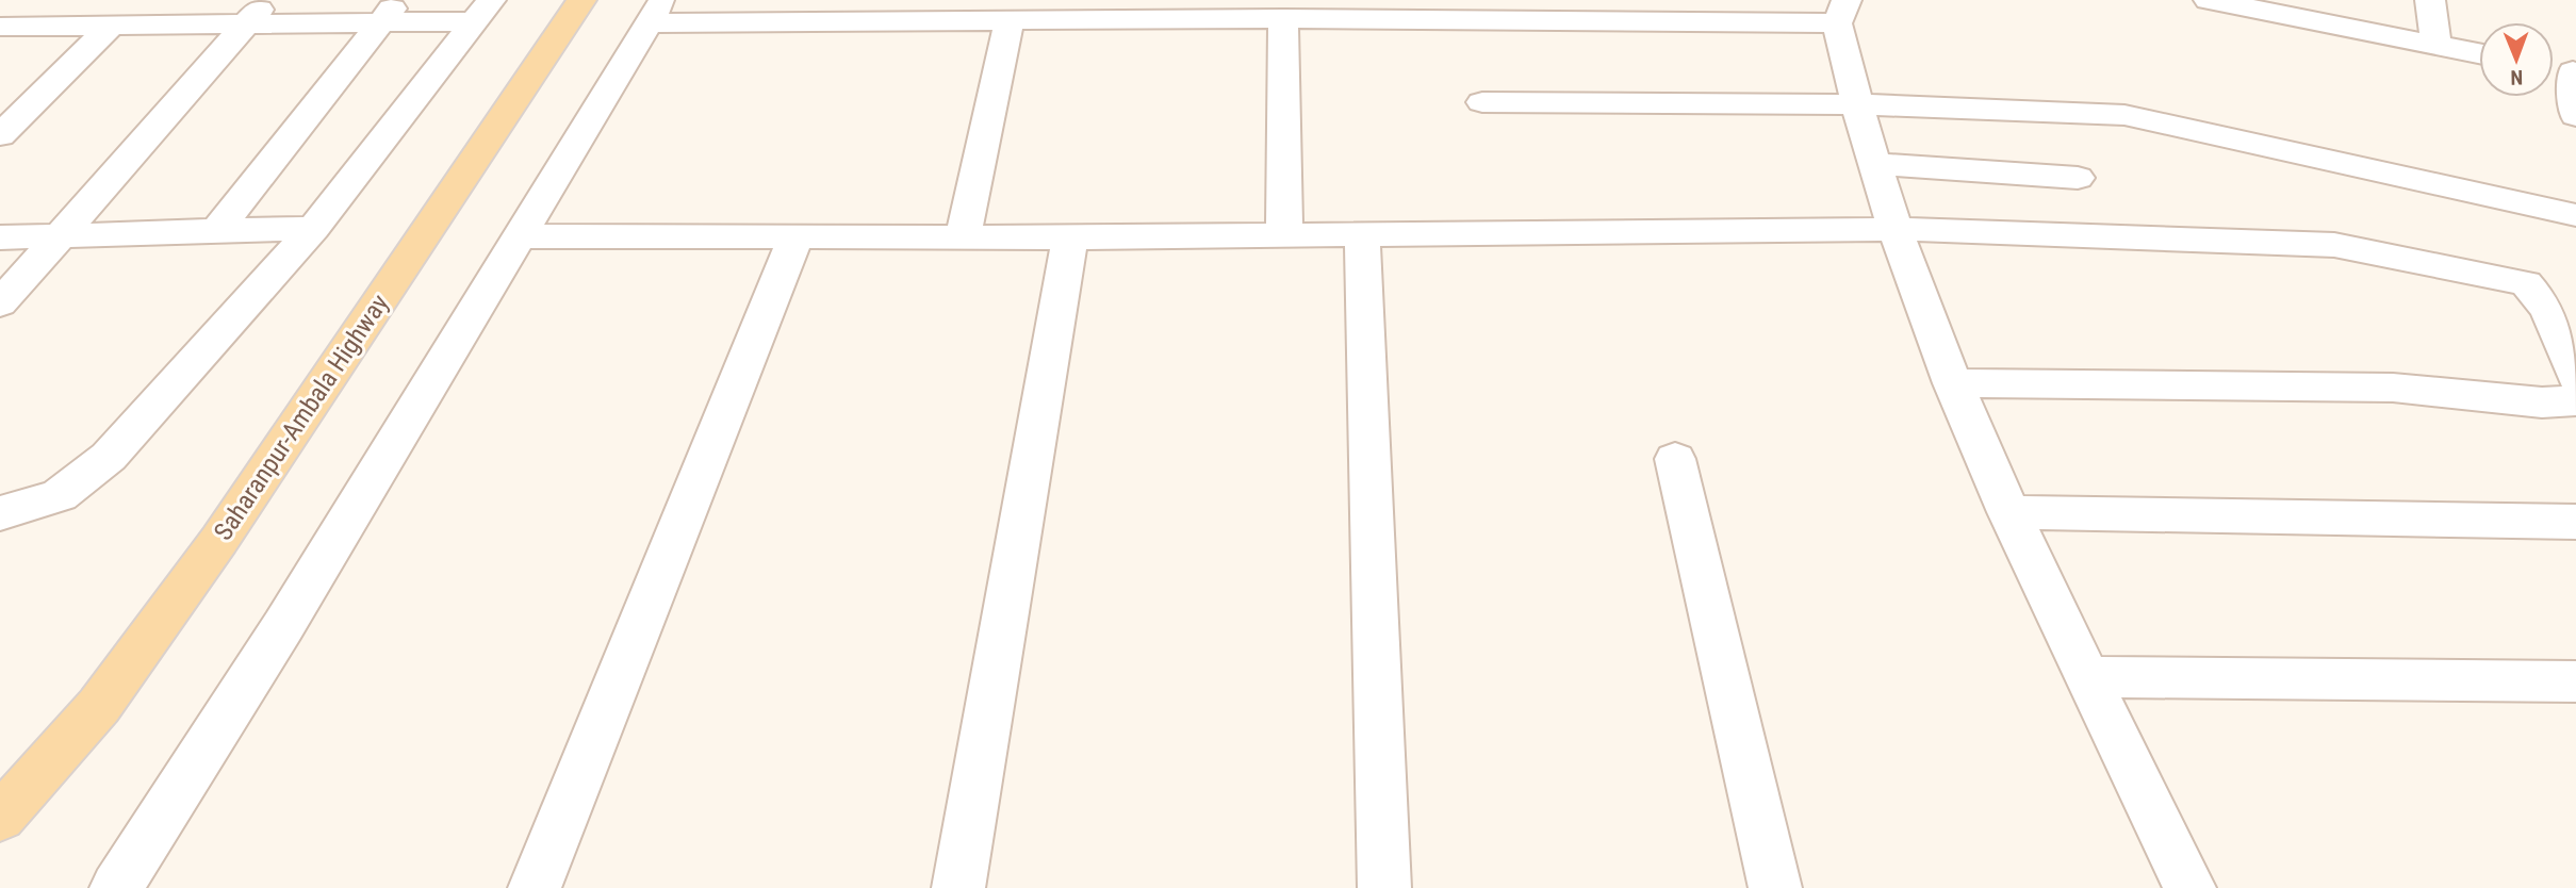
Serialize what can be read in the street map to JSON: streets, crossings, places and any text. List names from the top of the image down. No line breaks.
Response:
{"streets":{"main road":["Saharanpur-Ambala Highway"]},"north":"bottom"}
